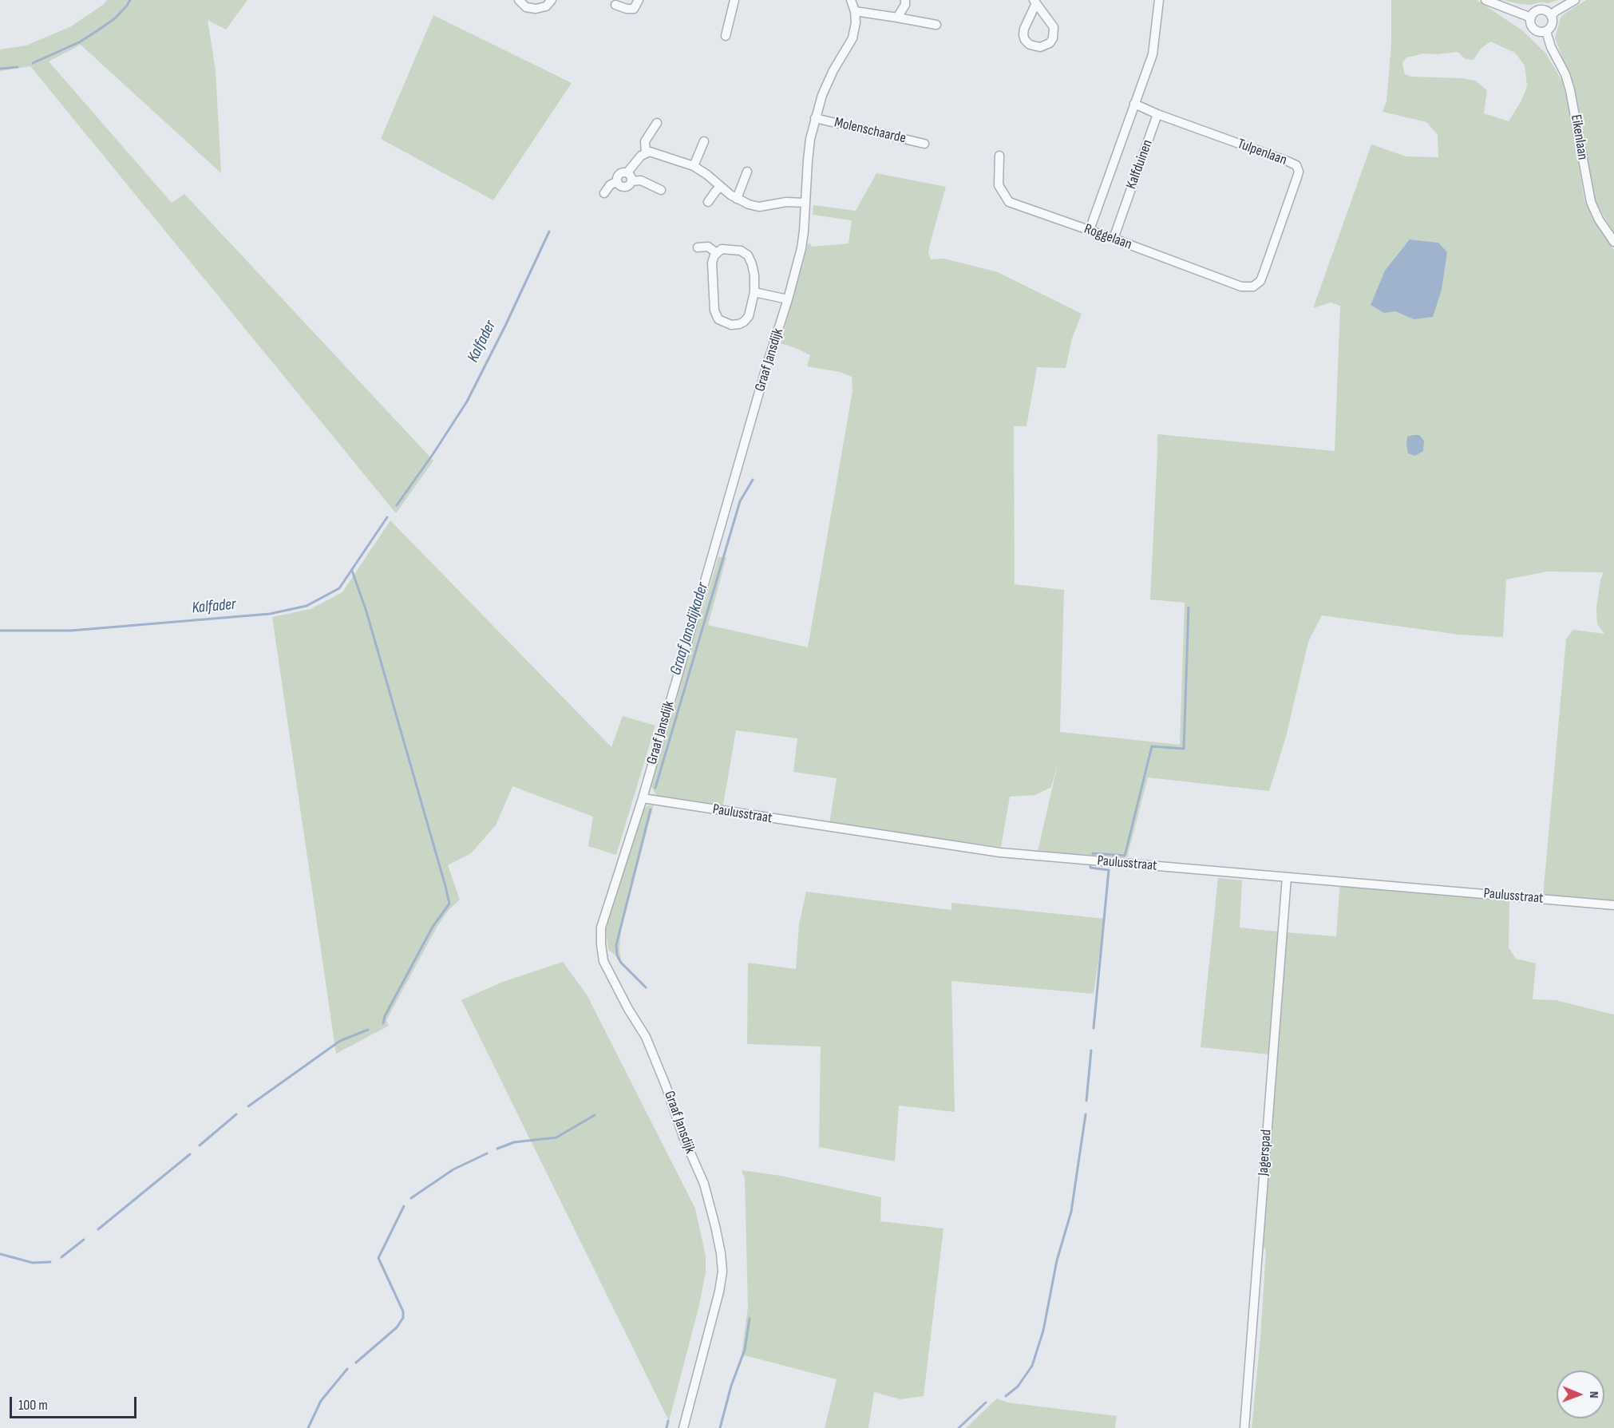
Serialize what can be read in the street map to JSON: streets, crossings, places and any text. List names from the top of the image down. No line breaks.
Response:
{"streets":{"street":["Molenschaarde","Eikenlaan","Tulpenlaan","Kalfduinen","Roggelaan","Graaf Jansdijk","Paulusstraat","Jagerspad"]},"crossings":[["Molenschaarde","Graaf Jansdijk"],["Tulpenlaan","Kalfduinen"],["Tulpenlaan","Roggelaan"],["Kalfduinen","Roggelaan"],["Graaf Jansdijk","Paulusstraat"],["Paulusstraat","Jagerspad"]],"water":["Kalfader","Graaf Jansdijkader"],"scale_bar":"100 m","north":"right"}
